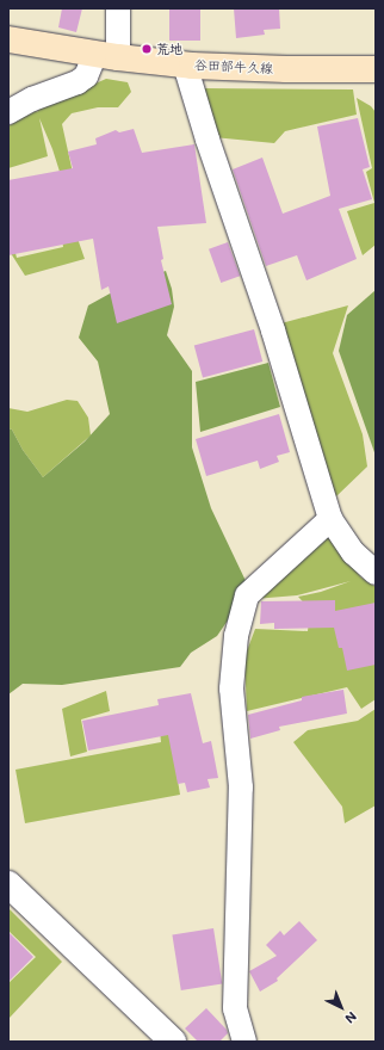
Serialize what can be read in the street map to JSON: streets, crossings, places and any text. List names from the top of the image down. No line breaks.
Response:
{"streets":{"main road":["谷田部牛久線"]},"places":["荒地"],"north":"bottom right"}
